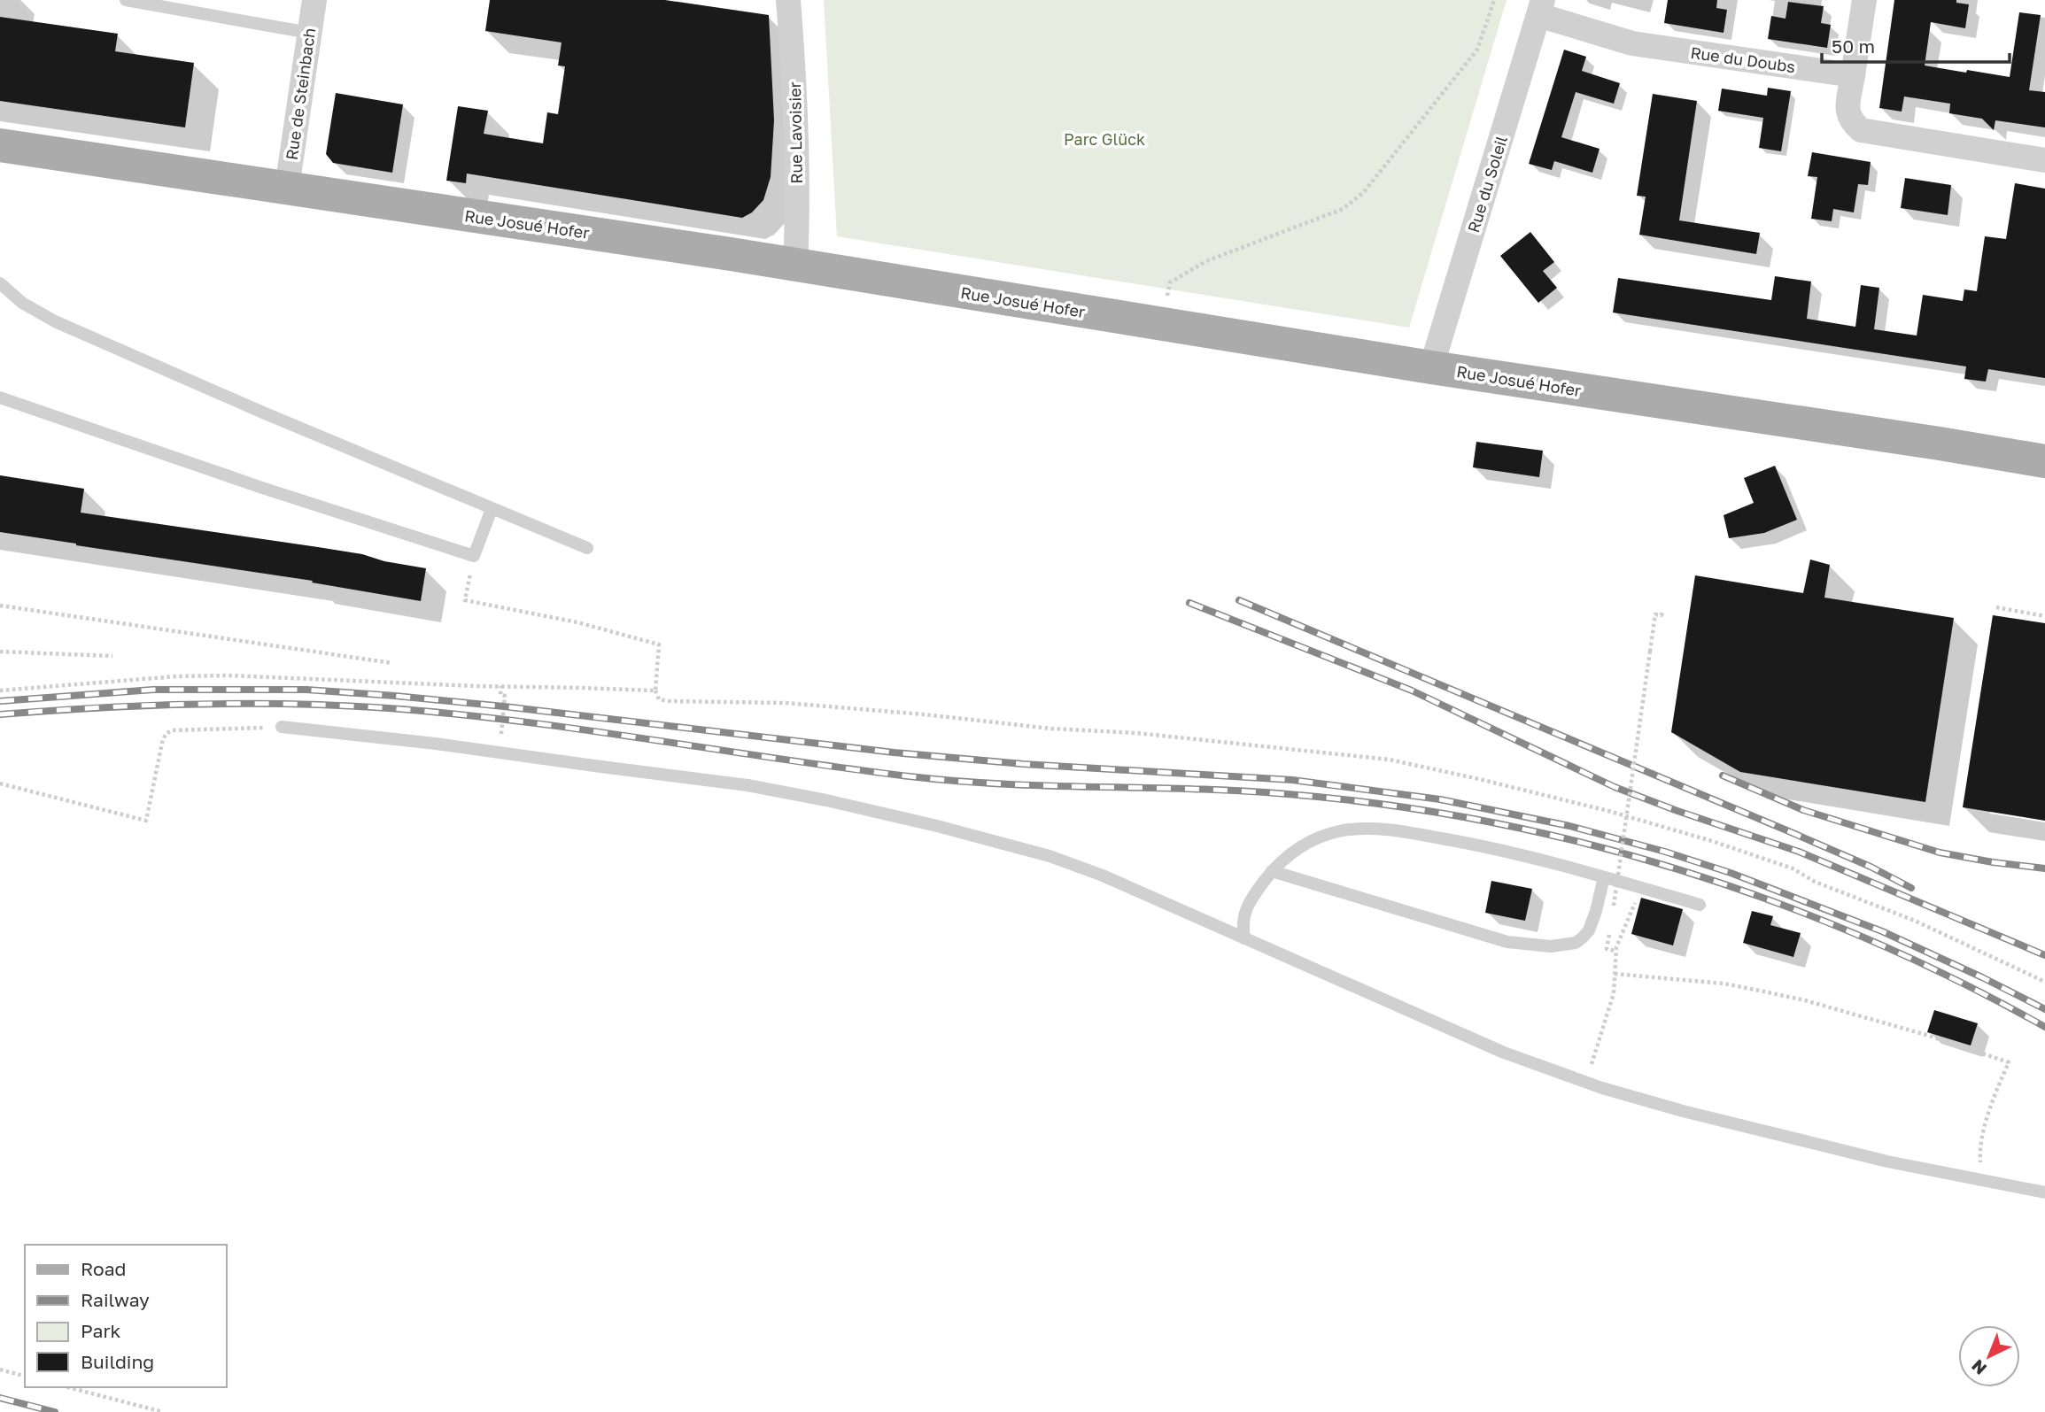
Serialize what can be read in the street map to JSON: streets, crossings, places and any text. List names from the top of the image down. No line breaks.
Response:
{"streets":{"main road":["Rue Josué Hofer"],"street":["Rue du Doubs","Rue de Steinbach","Rue Lavoisier","Rue du Soleil"]},"crossings":[["Rue du Doubs","Rue du Soleil"],["Rue de Steinbach","Rue Josué Hofer"],["Rue Lavoisier","Rue Josué Hofer"],["Rue du Soleil","Rue Josué Hofer"]],"parks":["Parc Glück"],"legend":["Road","Railway","Park","Building"],"scale_bar":"50 m","north":"bottom left"}
